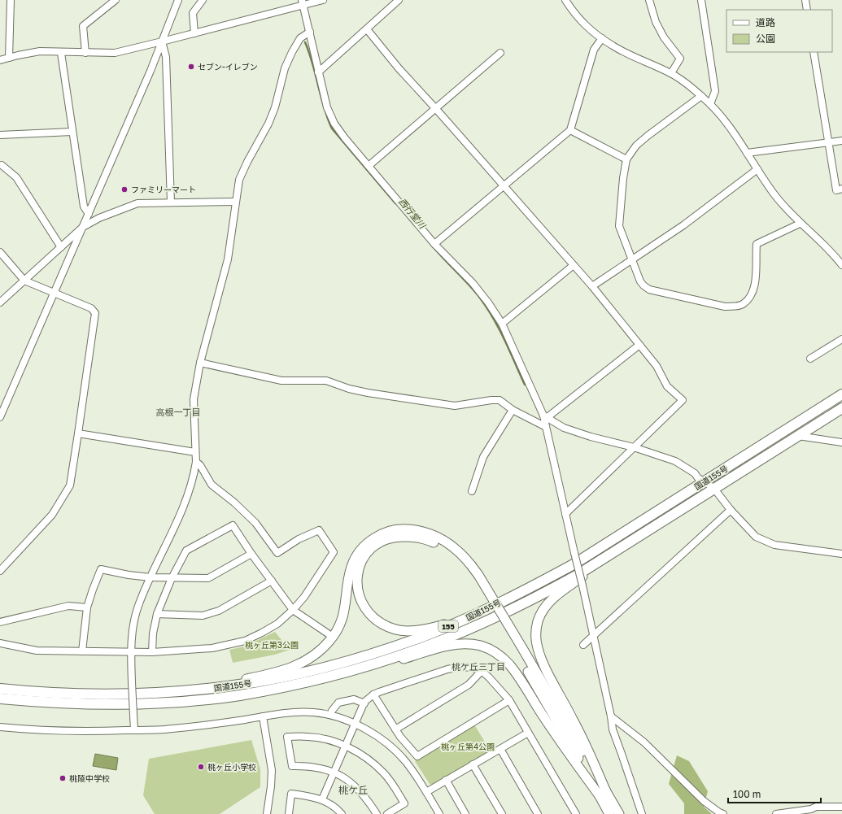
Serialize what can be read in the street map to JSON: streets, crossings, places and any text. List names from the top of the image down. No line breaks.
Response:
{"streets":{"highway":["国道155号","155"]},"districts":["高根一丁目","桃ケ丘三丁目","桃ケ丘"],"water":["西行堂川"],"parks":["桃ヶ丘第3公園","桃ヶ丘第4公園"],"places":["セブン-イレブン","ファミリーマート","桃ヶ丘小学校","桃陵中学校"],"legend":["道路","公園"],"scale_bar":"100 m"}
